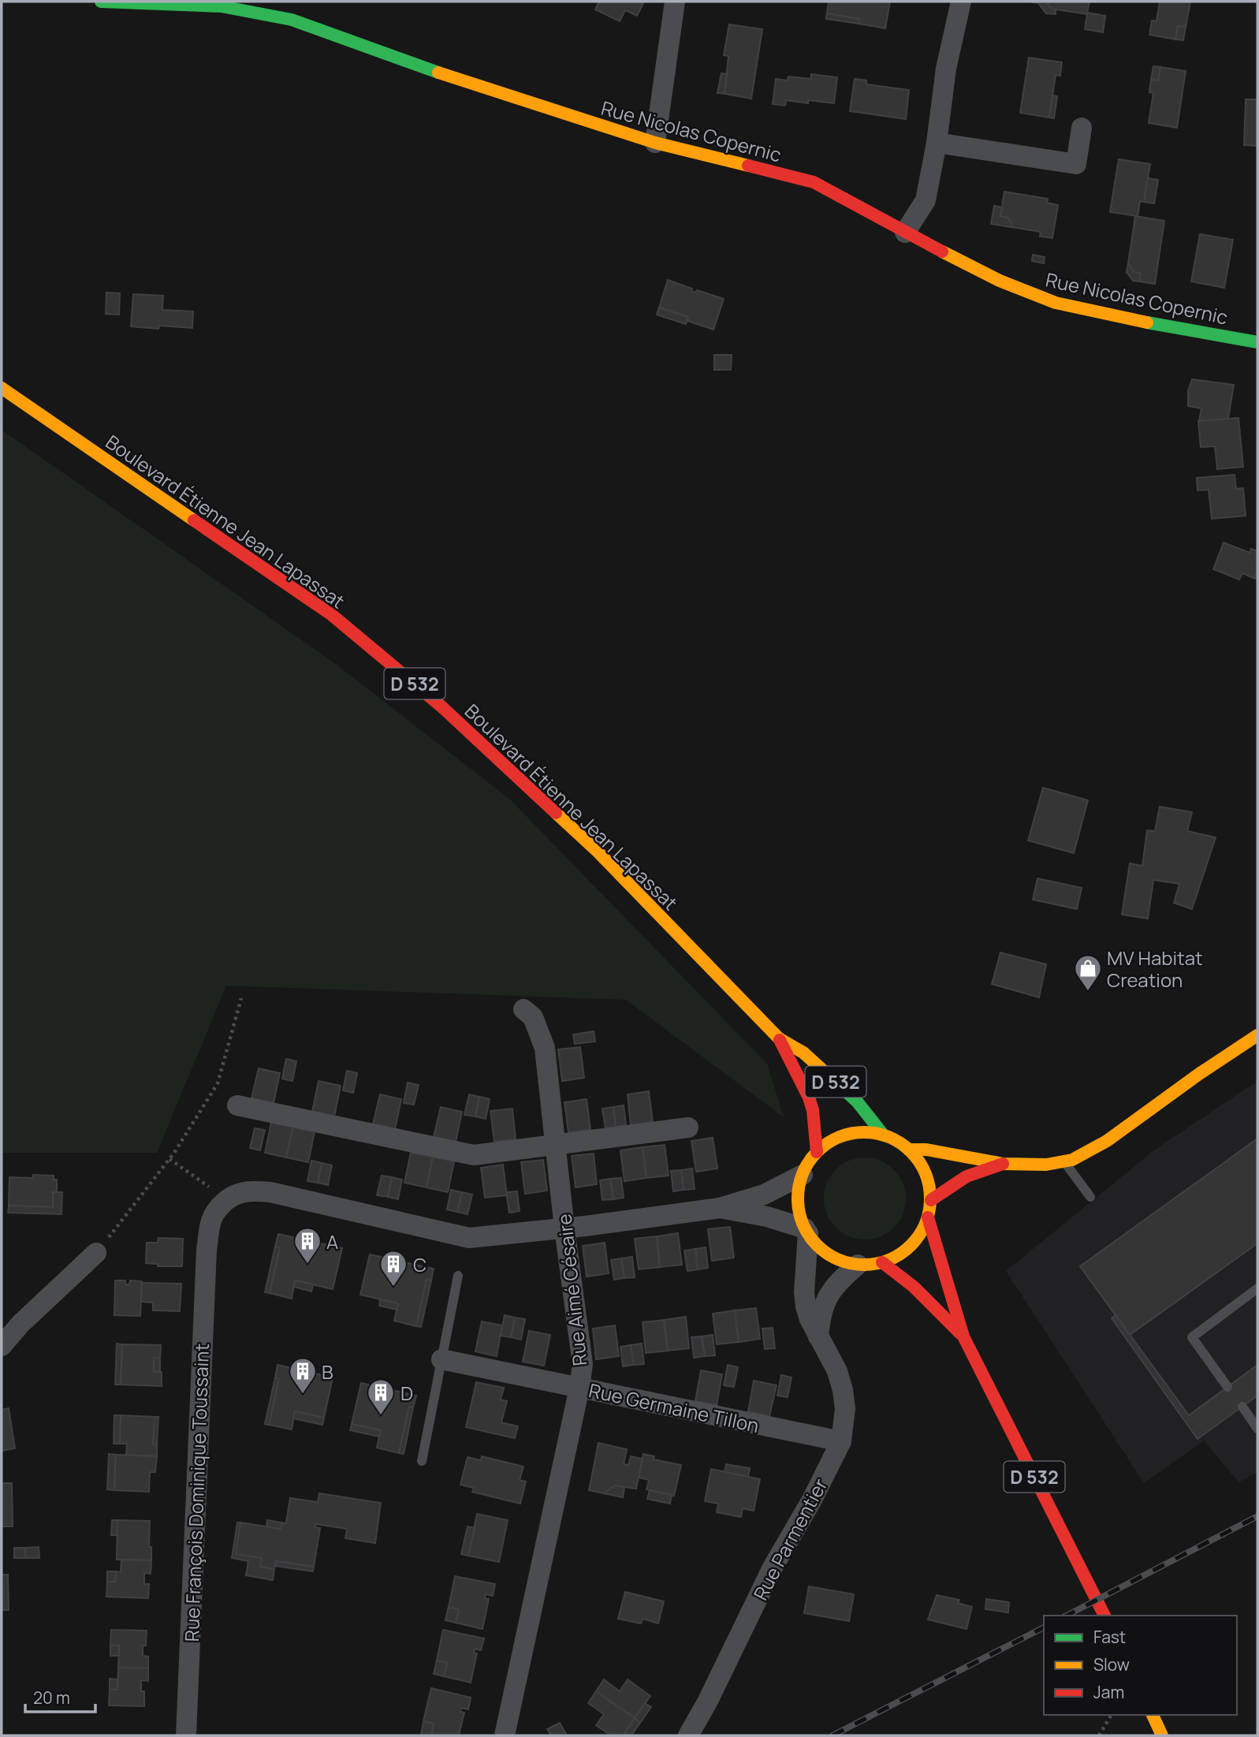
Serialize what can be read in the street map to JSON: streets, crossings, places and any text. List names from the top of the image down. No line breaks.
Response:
{"streets":{"main road":["Rue Nicolas Copernic","Boulevard Étienne Jean Lapassat","D 532"],"street":["Rue Aimé Césaire","Rue Germaine Tillon","Rue François Dominique Toussaint","Rue Parmentier"]},"crossings":[["Boulevard Étienne Jean Lapassat","D 532"],["Boulevard Étienne Jean Lapassat","Rue Parmentier"],["D 532","Rue Parmentier"],["Rue Aimé Césaire","Rue Germaine Tillon"],["Rue Germaine Tillon","Rue Parmentier"]],"places":{"shop":["MV Habitat Creation"],"building":["A","C","B","D"]},"legend":["Fast","Slow","Jam"],"scale_bar":"20 m"}
